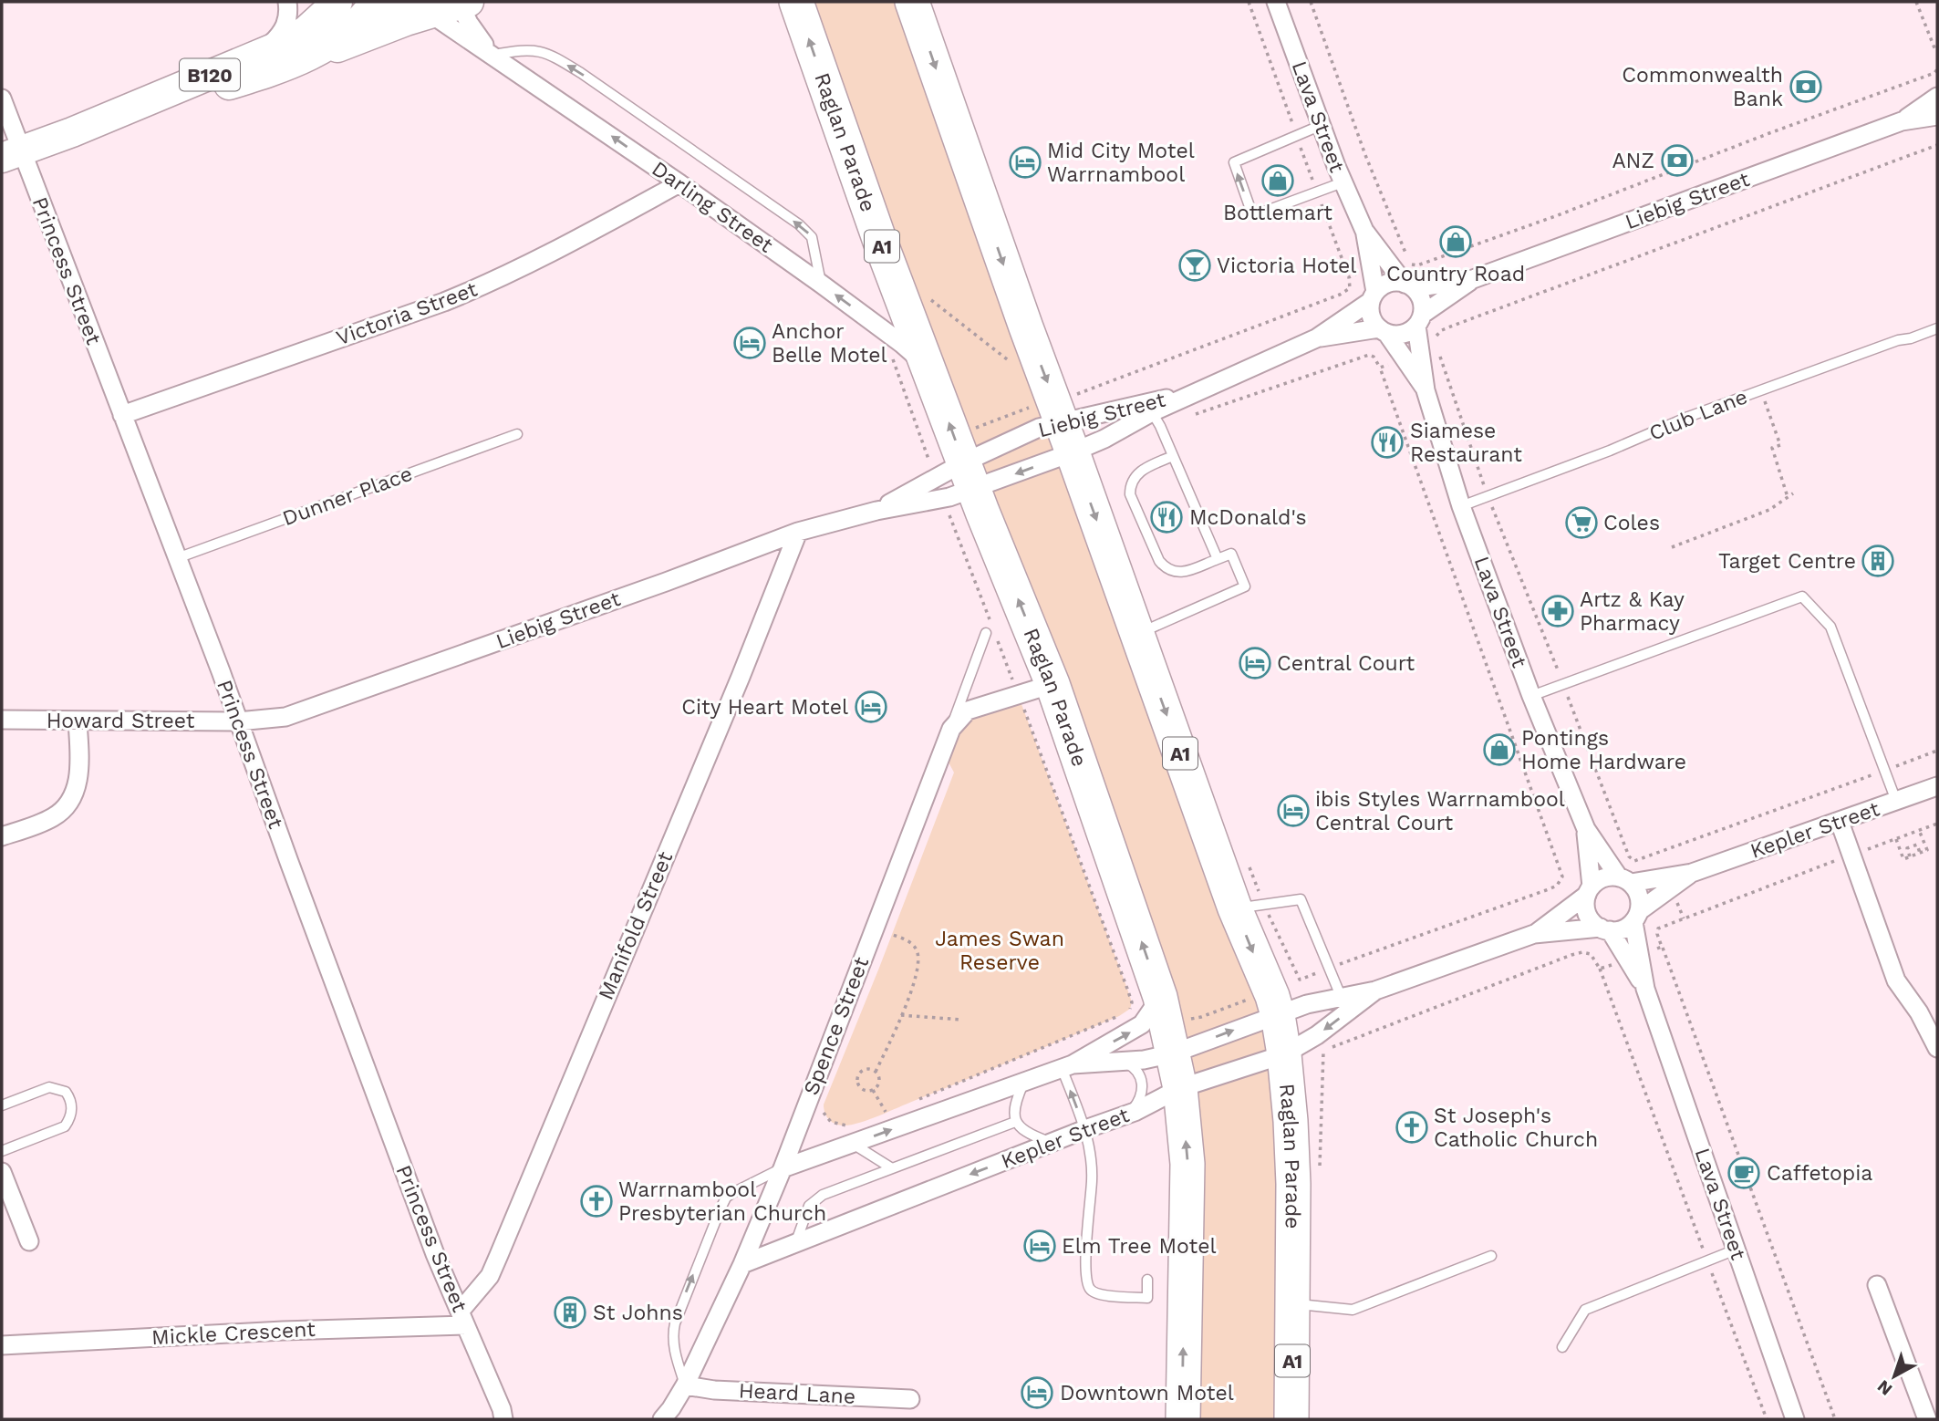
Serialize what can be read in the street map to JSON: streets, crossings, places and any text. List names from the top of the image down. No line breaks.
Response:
{"streets":{"highway":["Raglan Parade","A1"],"main road":["B120"],"street":["Lava Street","Liebig Street","Darling Street","Princess Street","Victoria Street","Howard Street","Kepler Street","Manifold Street","Spence Street","Mickle Crescent","Heard Lane"],"lane":["Club Lane","Dunner Place"]},"crossings":[["B120","Darling Street"],["B120","Princess Street"],["Lava Street","Liebig Street"],["Lava Street","Club Lane"],["Lava Street","Kepler Street"],["Raglan Parade","Liebig Street"],["Raglan Parade","Darling Street"],["Raglan Parade","Kepler Street"],["Raglan Parade","Spence Street"],["Liebig Street","Princess Street"],["Liebig Street","Howard Street"],["Liebig Street","Manifold Street"],["Darling Street","Victoria Street"],["Princess Street","Victoria Street"],["Princess Street","Dunner Place"],["Princess Street","Howard Street"],["Princess Street","Manifold Street"],["Princess Street","Mickle Crescent"],["Kepler Street","Spence Street"],["Manifold Street","Mickle Crescent"],["Spence Street","Heard Lane"]],"one_way":["Darling Street"],"parks":["James Swan Reserve"],"places":{"bank":["Commonwealth Bank","ANZ"],"hotel":["Mid City Motel Warrnambool","Anchor Belle Motel","Central Court","City Heart Motel","ibis Styles Warrnambool Central Court","Elm Tree Motel","Downtown Motel"],"shop":["Bottlemart","Country Road","Pontings Home Hardware"],"bar":["Victoria Hotel"],"restaurant":["Siamese Restaurant","McDonald's"],"supermarket":["Coles"],"building":["Target Centre","St Johns"],"pharmacy":["Artz & Kay Pharmacy"],"church":["St Joseph's Catholic Church","Warrnambool Presbyterian Church"],"cafe":["Caffetopia"]},"north":"bottom left"}
